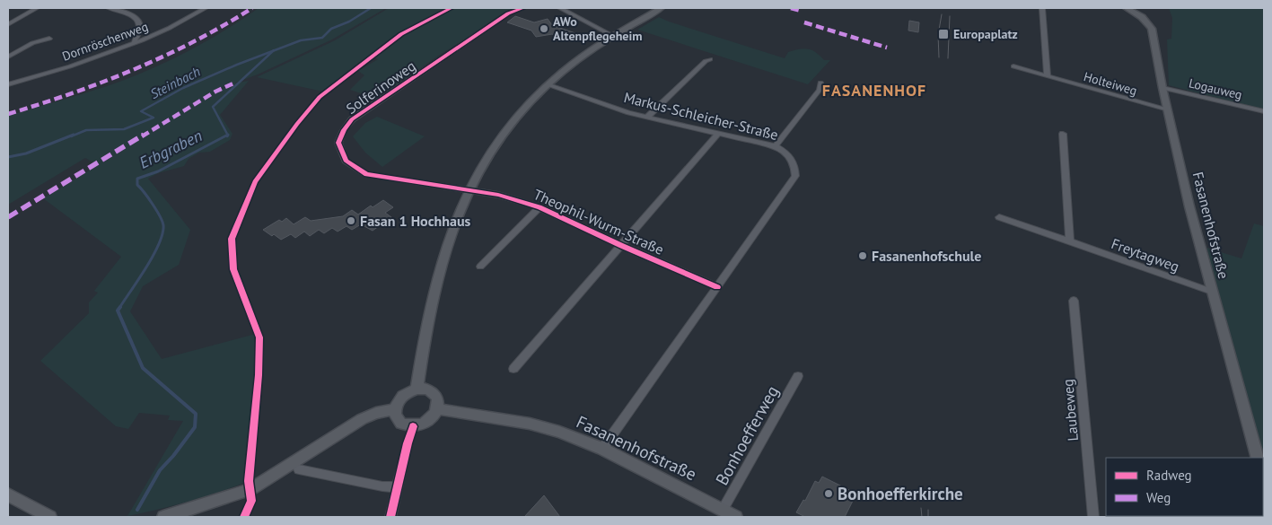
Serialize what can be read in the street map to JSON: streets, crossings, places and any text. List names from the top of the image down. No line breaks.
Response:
{"streets":{"street":["Dornröschenweg","Holteiweg","Solferinoweg","Logauweg","Markus-Schleicher-Straße","Theophil-Wurm-Straße","Fasanenhofstraße","Freytagweg","Laubeweg","Bonhoefferweg"]},"crossings":[["Holteiweg","Fasanenhofstraße"],["Solferinoweg","Theophil-Wurm-Straße"],["Logauweg","Fasanenhofstraße"],["Markus-Schleicher-Straße","Theophil-Wurm-Straße"],["Markus-Schleicher-Straße","Fasanenhofstraße"],["Fasanenhofstraße","Freytagweg"],["Fasanenhofstraße","Bonhoefferweg"]],"districts":["FASANENHOF"],"water":["Steinbach","Erbgraben"],"places":{"other":["AWo Altenpflegeheim","Fasan 1 Hochhaus","Fasanenhofschule","Bonhoefferkirche"],"transit":["Europaplatz"]},"legend":["Radweg","Weg"]}
